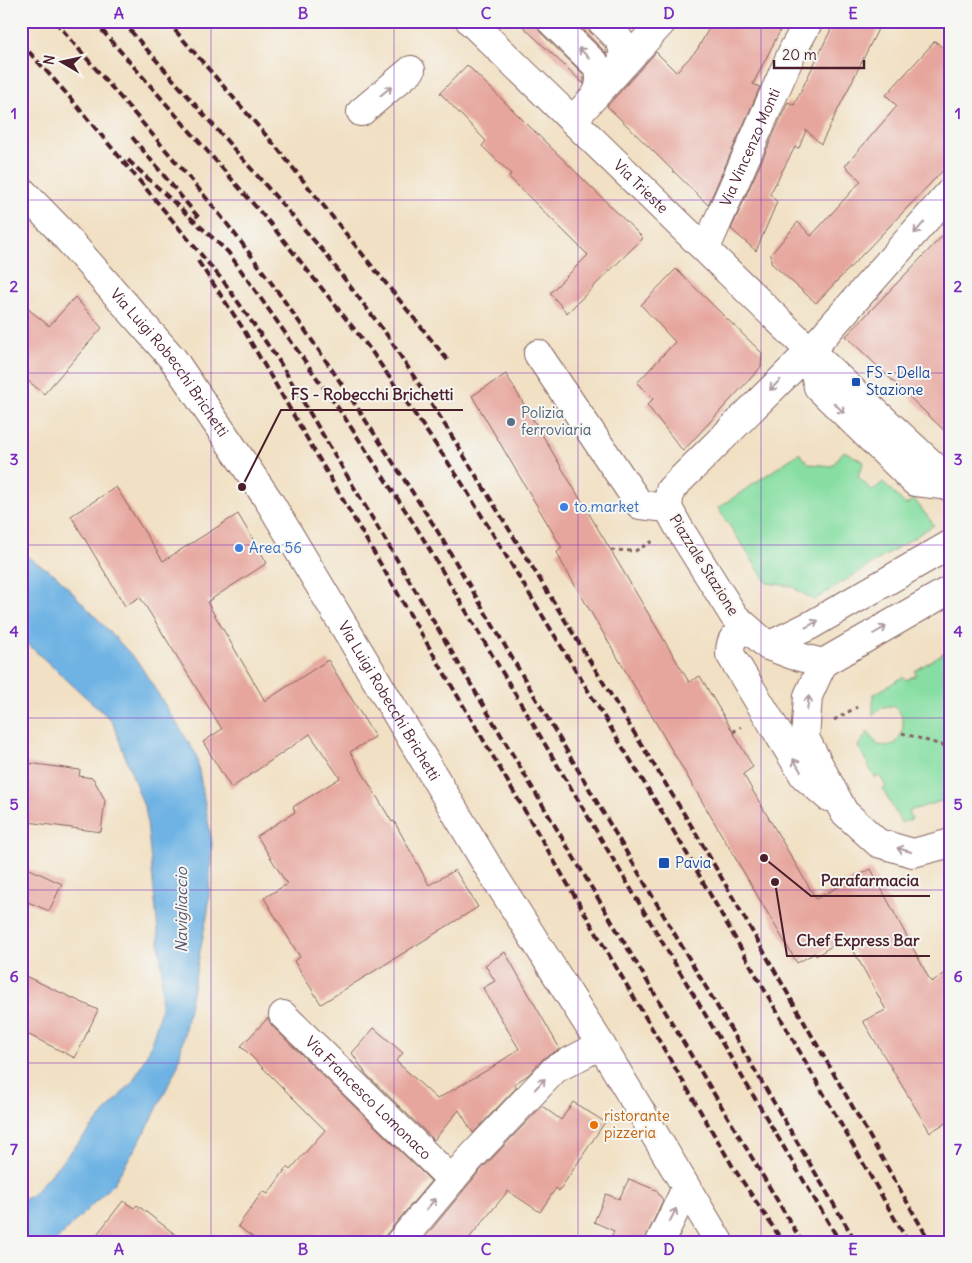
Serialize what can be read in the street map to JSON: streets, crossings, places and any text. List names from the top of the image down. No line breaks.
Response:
{"streets":{"street":["Via Vincenzo Monti","Via Trieste","Via Luigi Robecchi Brichetti","Piazzale Stazione","Via Francesco Lomonaco"]},"crossings":[["Via Vincenzo Monti","Via Trieste"],["Via Trieste","Piazzale Stazione"]],"water":["Navigliaccio"],"places":{"transit":["FS - Della Stazione","Pavia"],"other":["Polizia ferroviaria","FS - Robecchi Brichetti","to.market","Area 56","Parafarmacia","Chef Express Bar","ristorante pizzeria"]},"scale_bar":"20 m","north":"left","grid":{"columns":["A","B","C","D","E"],"rows":["1","2","3","4","5","6","7"]}}
